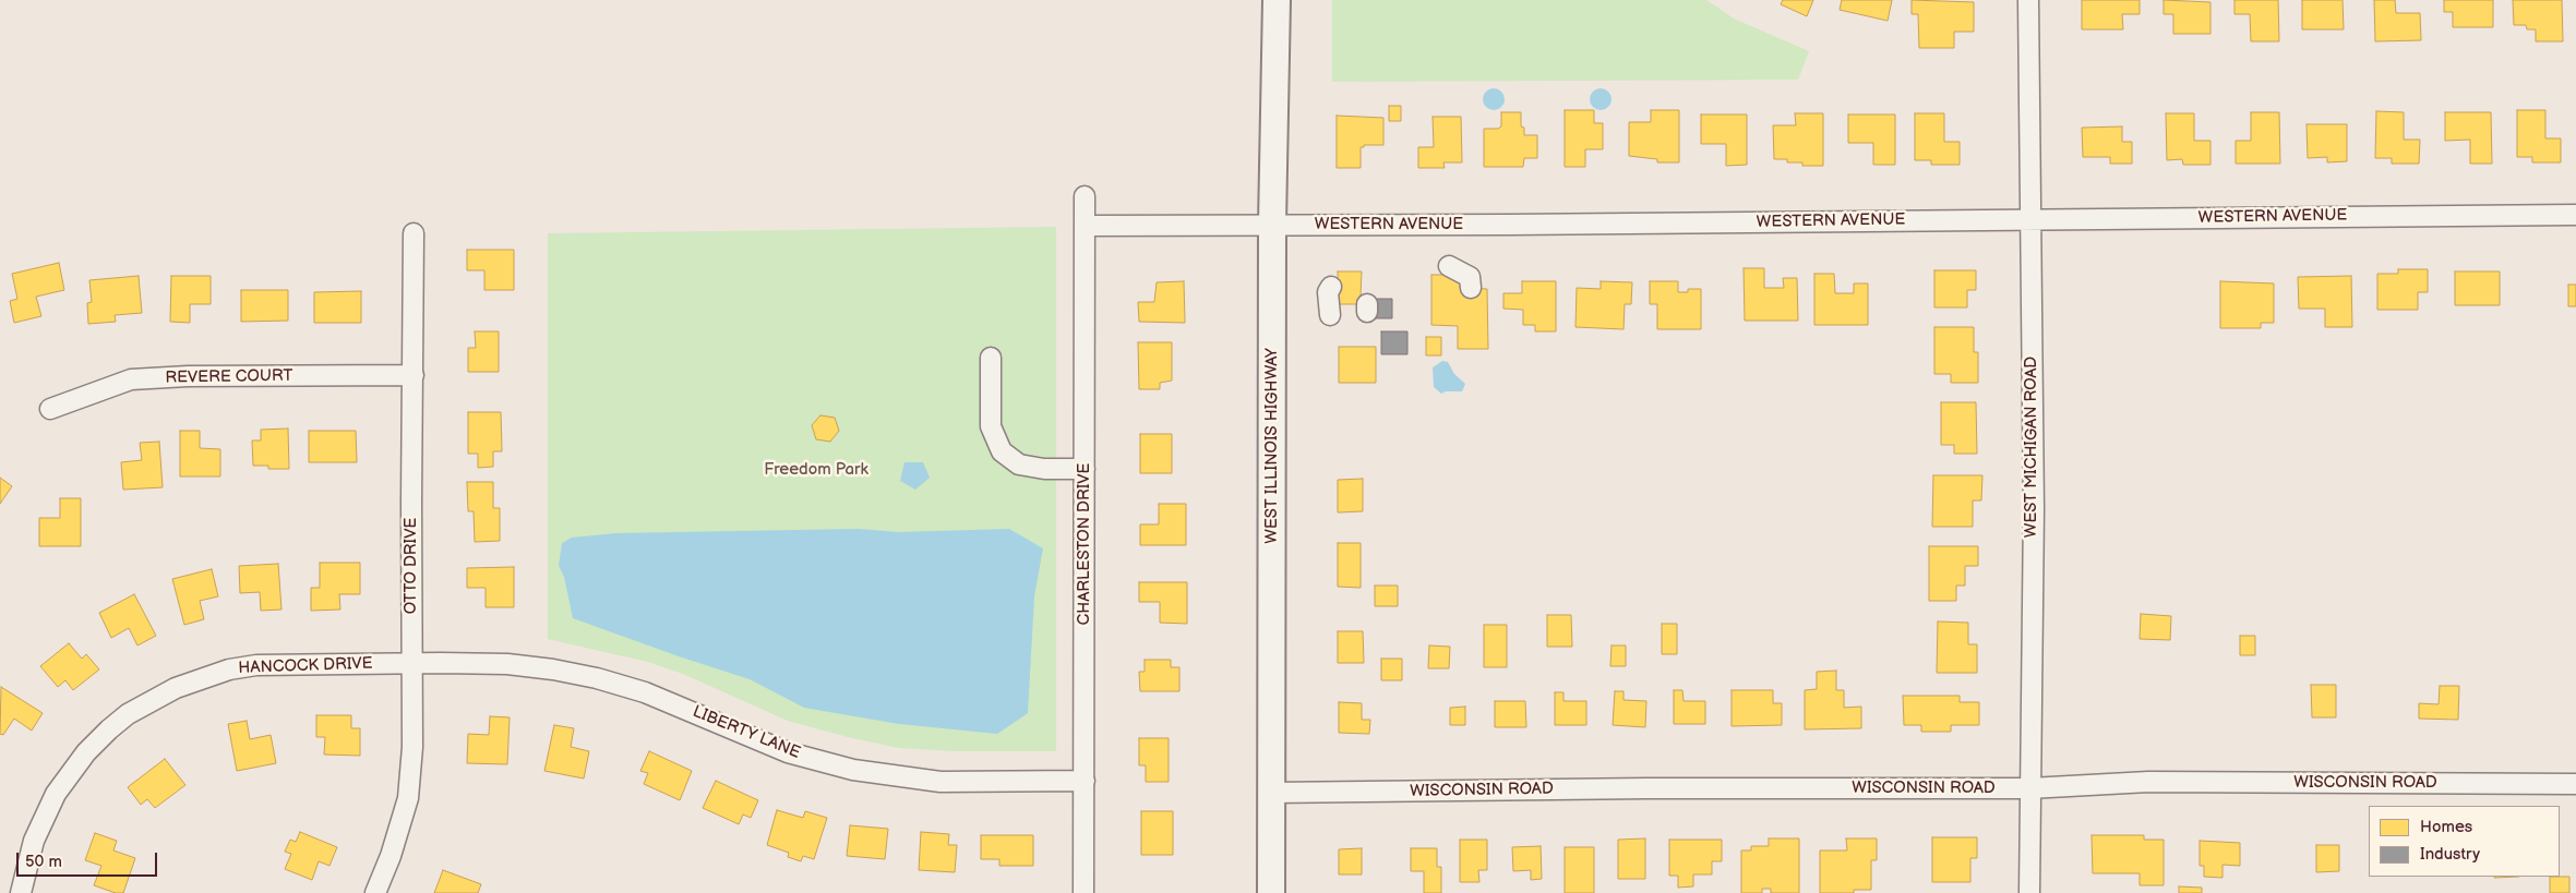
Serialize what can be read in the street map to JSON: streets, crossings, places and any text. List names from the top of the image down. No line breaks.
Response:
{"streets":{"street":["WESTERN AVENUE","REVERE COURT","WEST ILLINOIS HIGHWAY","WEST MICHIGAN ROAD","CHARLESTON DRIVE","OTTO DRIVE","HANCOCK DRIVE","LIBERTY LANE","WISCONSIN ROAD"]},"crossings":[["WESTERN AVENUE","WEST ILLINOIS HIGHWAY"],["WESTERN AVENUE","WEST MICHIGAN ROAD"],["WESTERN AVENUE","CHARLESTON DRIVE"],["REVERE COURT","OTTO DRIVE"],["WEST ILLINOIS HIGHWAY","WISCONSIN ROAD"],["WEST MICHIGAN ROAD","WISCONSIN ROAD"],["CHARLESTON DRIVE","LIBERTY LANE"],["OTTO DRIVE","HANCOCK DRIVE"],["OTTO DRIVE","LIBERTY LANE"],["HANCOCK DRIVE","LIBERTY LANE"]],"parks":["Freedom Park"],"legend":["Homes","Industry"],"scale_bar":"50 m"}
